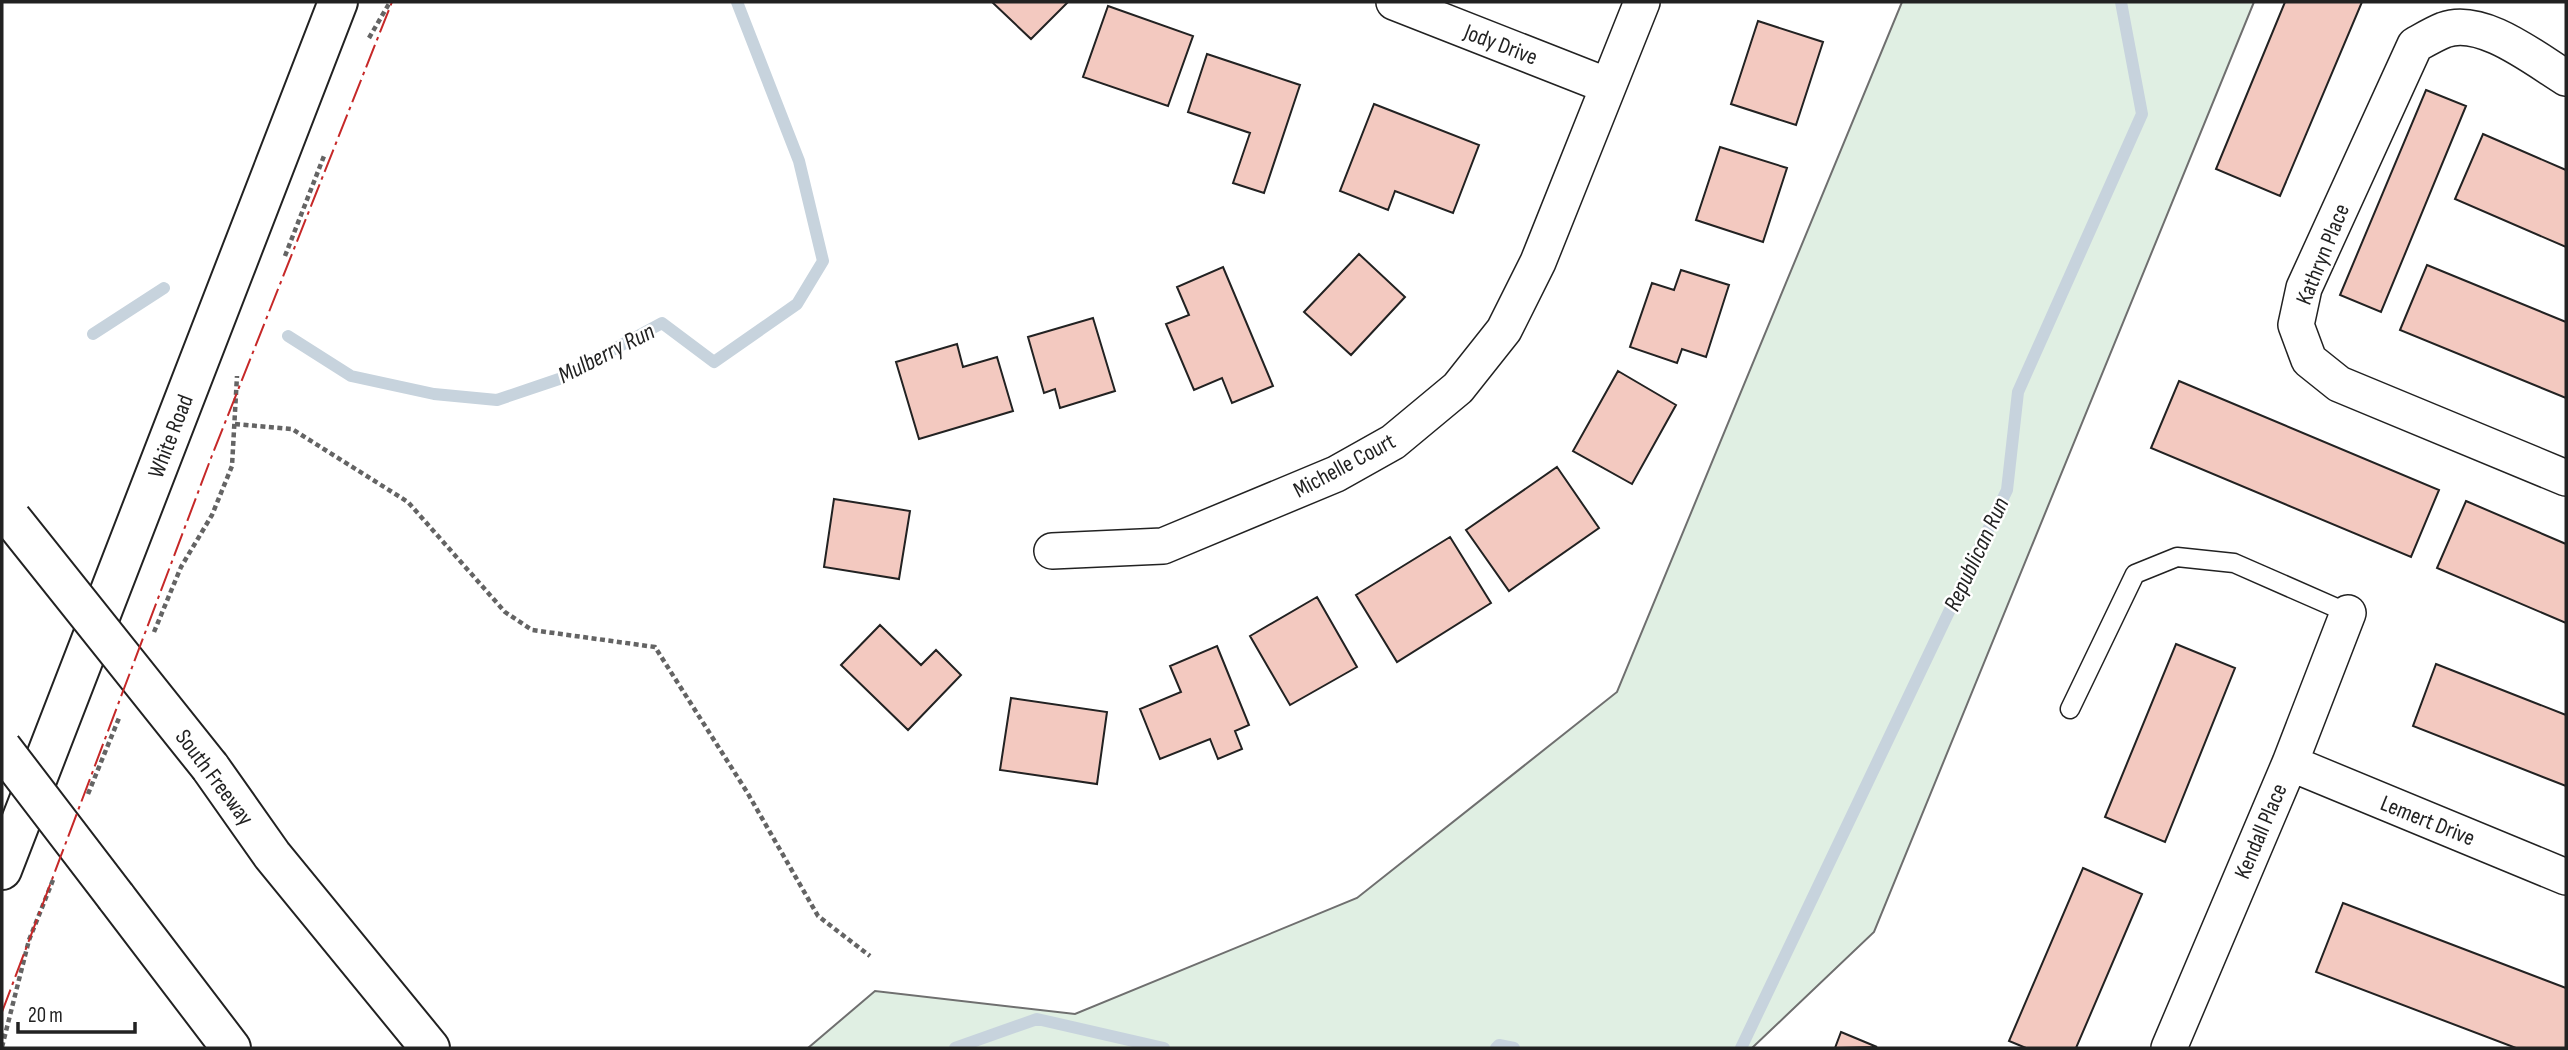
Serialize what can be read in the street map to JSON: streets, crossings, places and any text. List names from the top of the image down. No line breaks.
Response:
{"streets":{"main road":["White Road","South Freeway"],"street":["Jody Drive","Kathryn Place","Michelle Court","Lemert Drive","Kendall Place"]},"crossings":[["Jody Drive","Michelle Court"],["Lemert Drive","Kendall Place"]],"water":["Mulberry Run","Republican Run"],"scale_bar":"20 m"}
